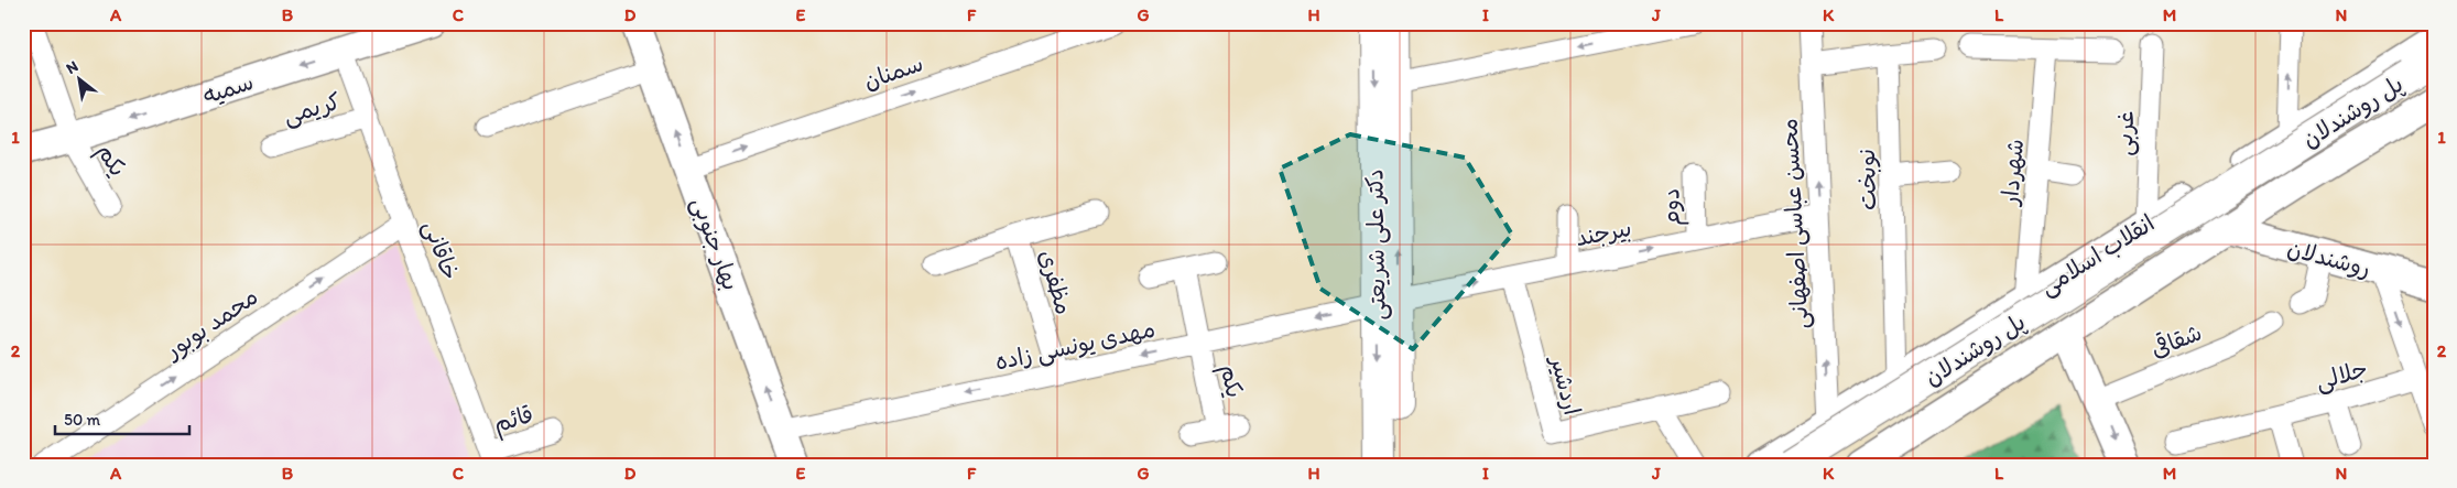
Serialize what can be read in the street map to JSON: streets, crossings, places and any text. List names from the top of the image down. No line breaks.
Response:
{"streets":{"main road":["سمیه","پل روشندلان","بهار جنوبی","دکتر علی شریعتی","انقلاب اسلامی","روشندلان"],"street":["سمنان","کریمی","غربی","یکم","شهردار","نوبخت","دوم","محسن عباسی اصفهانی","بیرجند","خاقانی","مظفری","محمد بوبور","شقاقی","مهدی یونسی زاده","جلالی","اردشیر","قائم"]},"crossings":[["سمنان","بهار جنوبی"],["سمیه","یکم"],["سمیه","خاقانی"],["کریمی","خاقانی"],["پل روشندلان","انقلاب اسلامی"],["غربی","انقلاب اسلامی"],["غربی","روشندلان"],["یکم","مهدی یونسی زاده"],["شهردار","انقلاب اسلامی"],["نوبخت","انقلاب اسلامی"],["دوم","بیرجند"],["محسن عباسی اصفهانی","بیرجند"],["محسن عباسی اصفهانی","انقلاب اسلامی"],["بیرجند","دکتر علی شریعتی"],["بیرجند","مهدی یونسی زاده"],["بیرجند","اردشیر"],["بهار جنوبی","مهدی یونسی زاده"],["دکتر علی شریعتی","مهدی یونسی زاده"],["خاقانی","محمد بوبور"],["خاقانی","قائم"],["انقلاب اسلامی","روشندلان"],["مظفری","مهدی یونسی زاده"]],"one_way":["سمیه","محسن عباسی اصفهانی","بیرجند","بهار جنوبی","محمد بوبور"],"scale_bar":"50 m","north":"top left","grid":{"columns":["A","B","C","D","E","F","G","H","I","J","K","L","M","N"],"rows":["1","2"]}}
